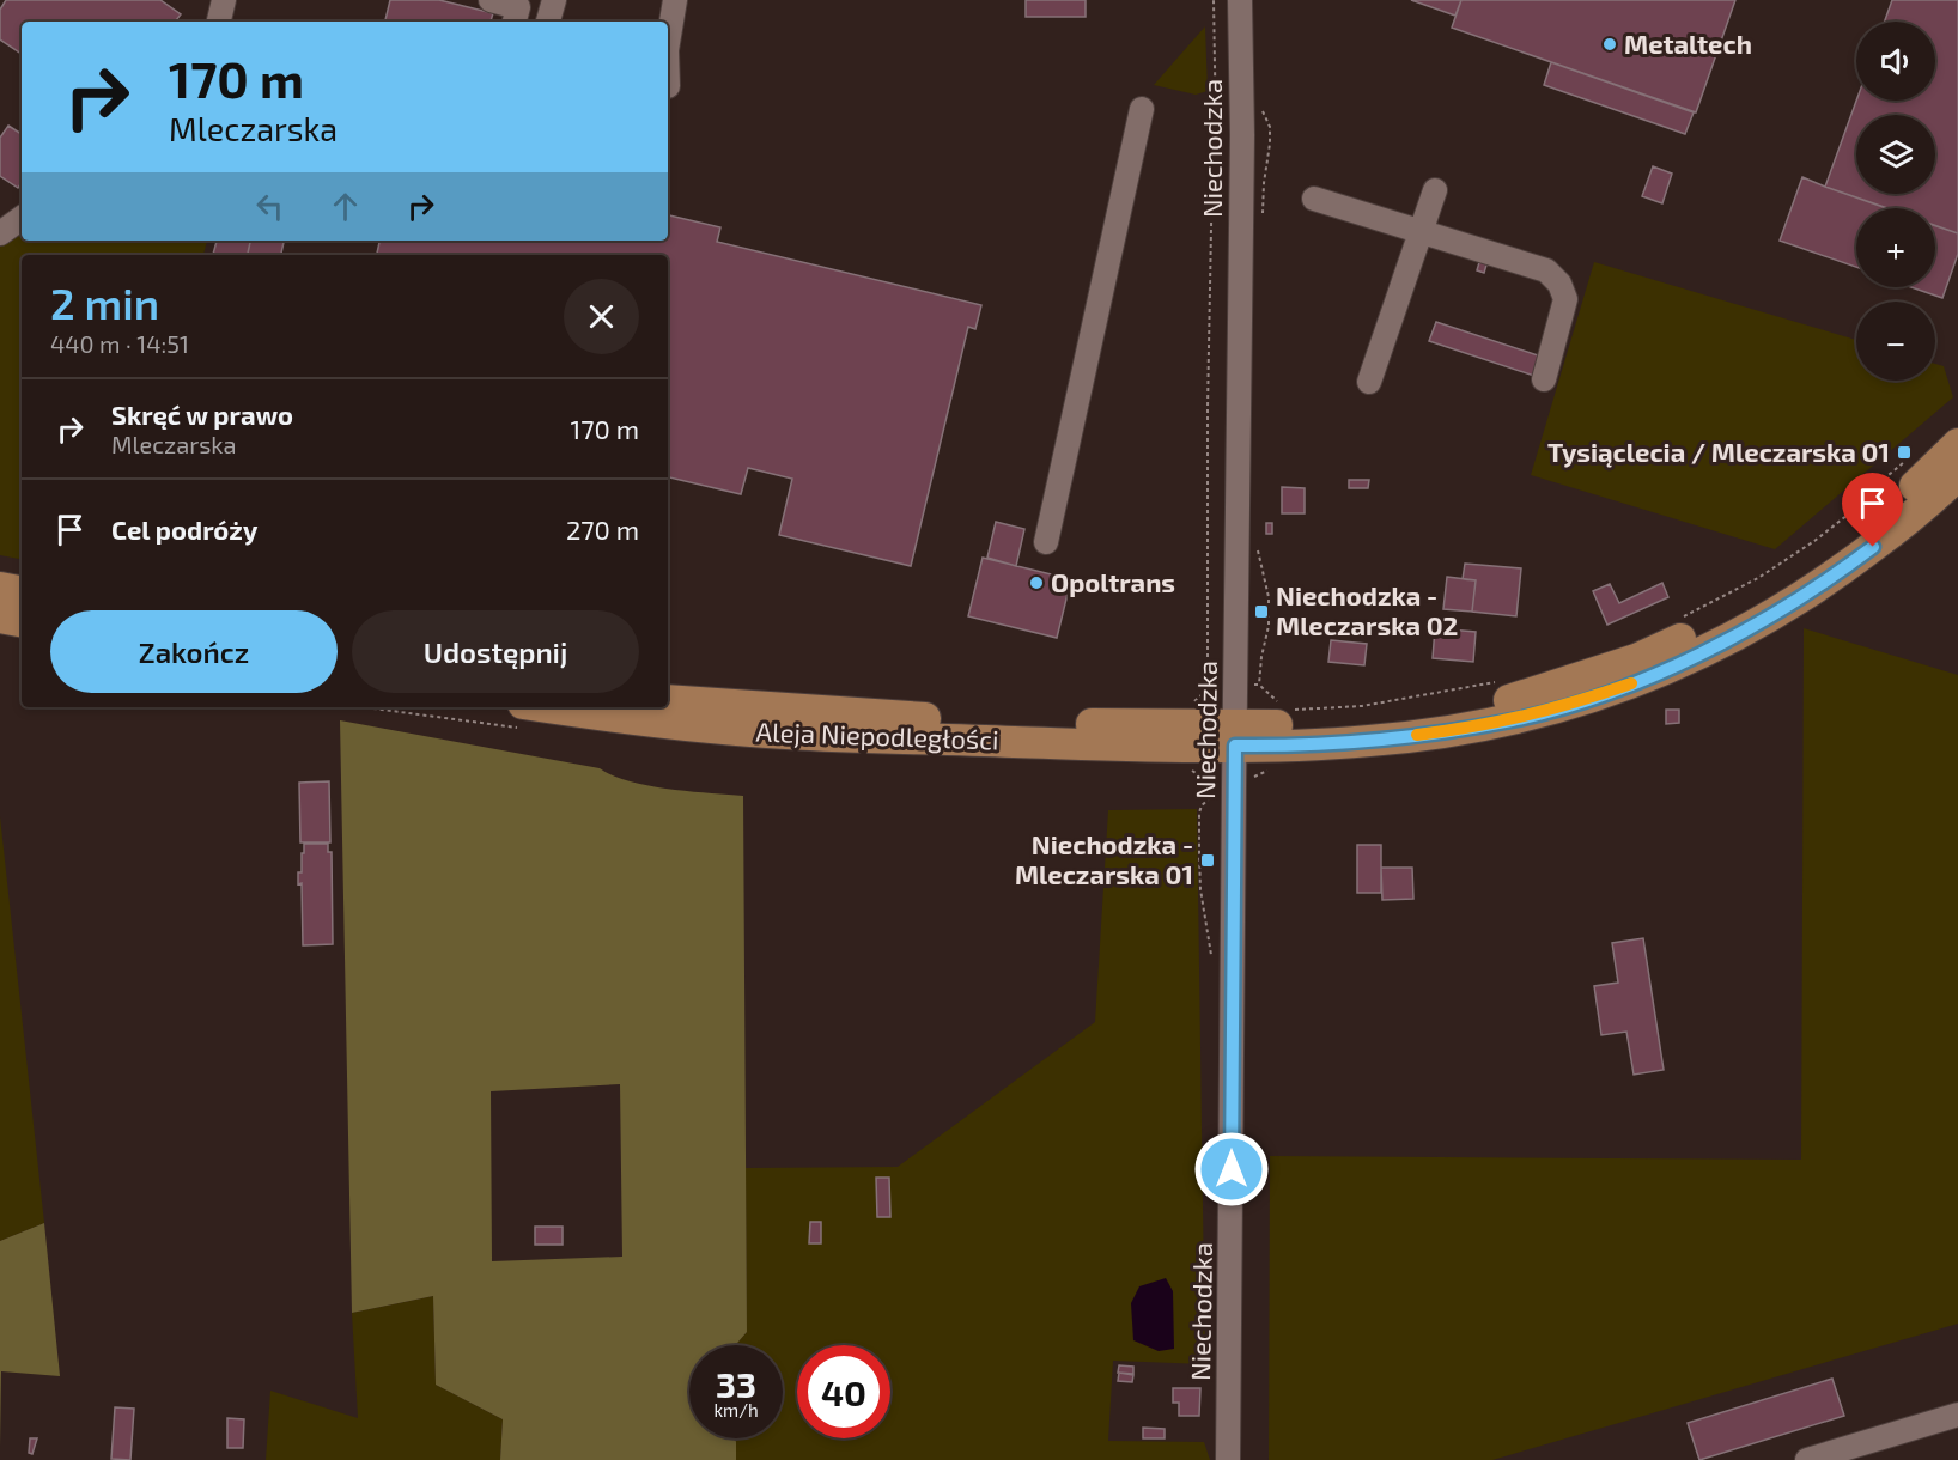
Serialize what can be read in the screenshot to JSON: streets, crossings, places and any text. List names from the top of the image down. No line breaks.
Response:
{"streets":{"main road":["Aleja Niepodległości"],"street":["Niechodzka"]},"crossings":[["Niechodzka","Aleja Niepodległości"]],"places":{"other":["Metaltech","Opoltrans"],"transit":["Tysiąclecia / Mleczarska 01","Niechodzka - Mleczarska 02","Niechodzka - Mleczarska 01"]},"page":{"map_buttons":["+","−"],"turn":["170 m","Mleczarska"],"heading":["2 min","440 m · 14:51"],"list":[{"name":"Skręć w prawo","note":"Mleczarska","value":"170 m"},{"name":"Cel podróży","value":"270 m"}],"buttons":["Zakończ","Udostępnij"],"speed":"33 km/h","limit":"40"}}
